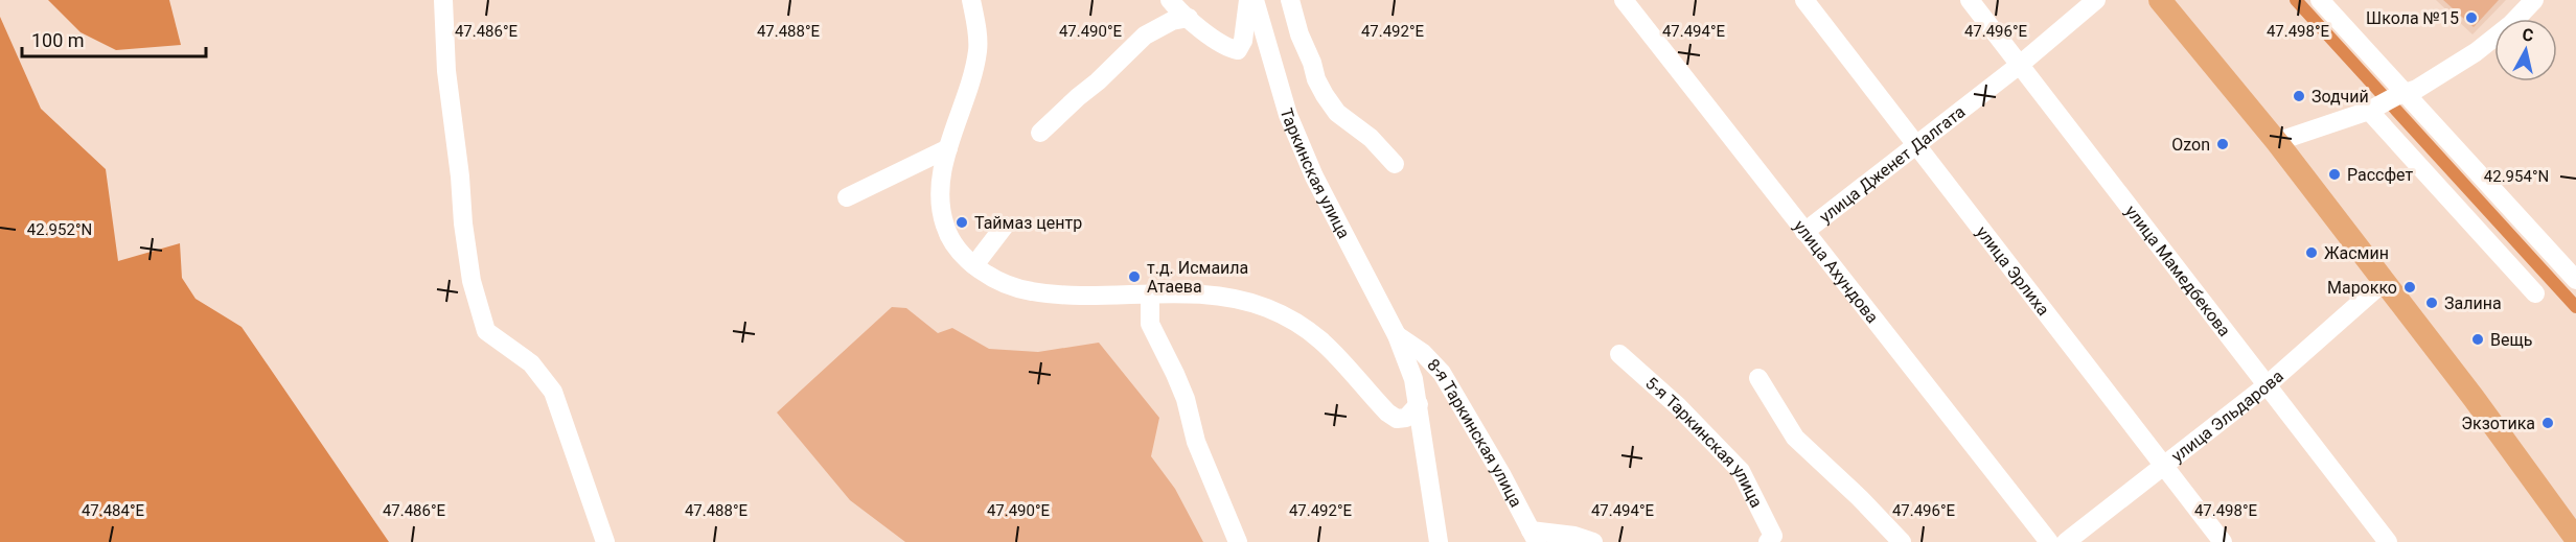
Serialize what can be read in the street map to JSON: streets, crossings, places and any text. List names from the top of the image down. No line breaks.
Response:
{"streets":{"street":["улица Дженет Далгата","Таркинская улица","улица Мамедбекова","улица Ахундова","улица Эрлиха","улица Эльдарова","8-я Таркинская улица","5-я Таркинская улица"]},"crossings":[["улица Дженет Далгата","улица Мамедбекова"],["улица Дженет Далгата","улица Ахундова"],["улица Дженет Далгата","улица Эрлиха"],["Таркинская улица","8-я Таркинская улица"],["улица Мамедбекова","улица Эльдарова"],["улица Эрлиха","улица Эльдарова"]],"places":["Школа №15","Зодчий","Ozon","Рассфет","Таймаз центр","Жасмин","т.д. Исмаила Атаева","Марокко","Залина","Вещь","Экзотика"],"scale_bar":"100 m","north":"top","coordinates":["47.486°E","47.488°E","47.490°E","47.492°E","47.494°E","47.496°E","47.498°E","42.954°N","42.952°N","47.484°E"]}
